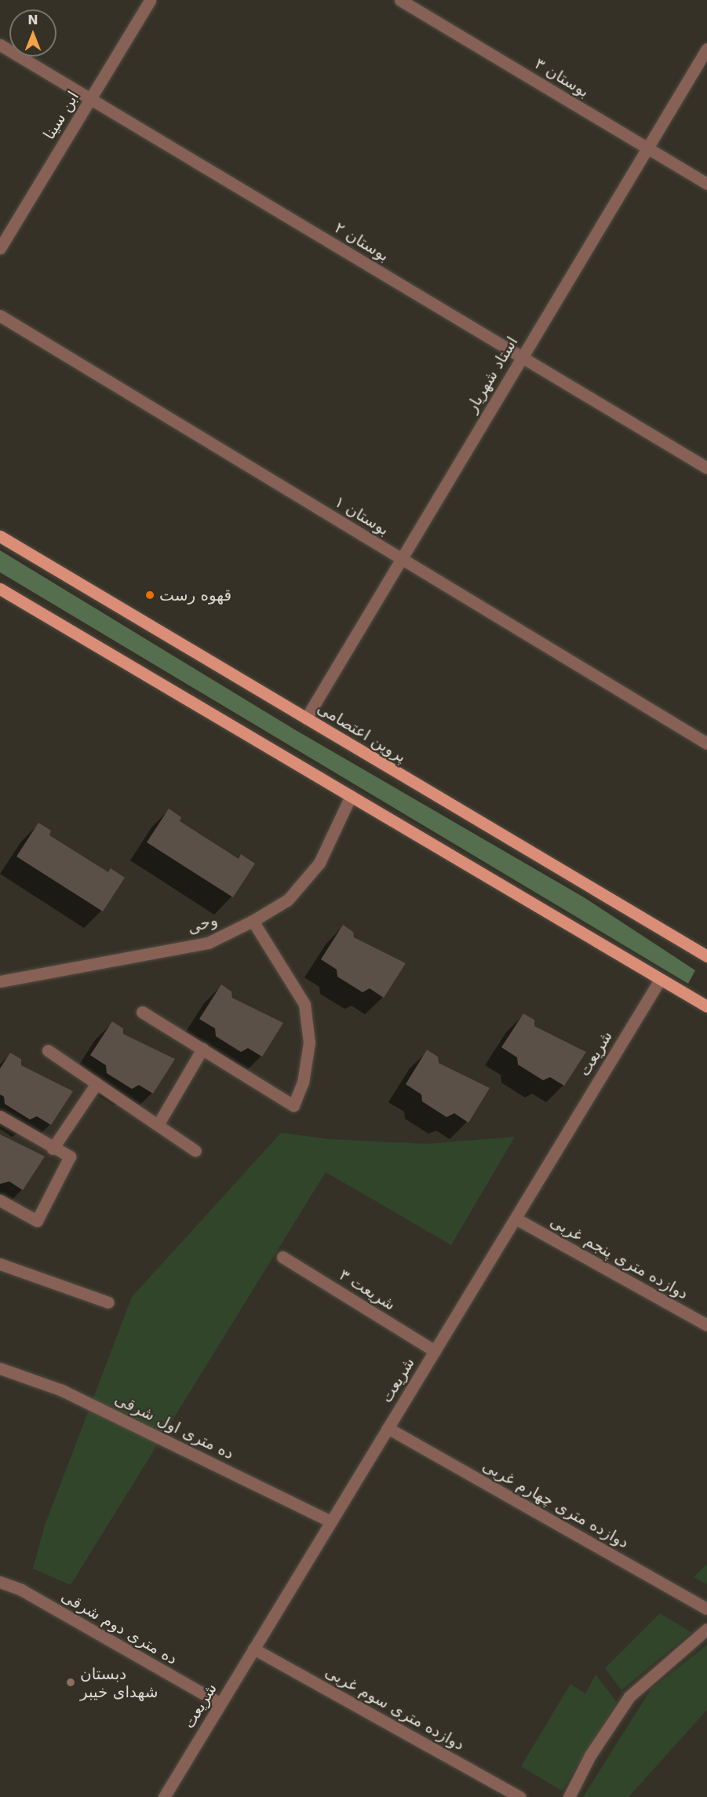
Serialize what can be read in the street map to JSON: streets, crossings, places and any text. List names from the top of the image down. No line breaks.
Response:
{"streets":{"main road":["پروین اعتصامی"],"street":["بوستان ۳","ابن سینا","بوستان ۲","استاد شهریار","بوستان ۱","وحی","شریعت","دوازده متری پنجم غربی","شریعت ۳","ده متری اول شرقی","دوازده متری چهارم غربی","ده متری دوم شرقی","دوازده متری سوم غربی"]},"crossings":[["بوستان ۳","استاد شهریار"],["ابن سینا","بوستان ۲"],["بوستان ۲","استاد شهریار"],["استاد شهریار","بوستان ۱"],["استاد شهریار","پروین اعتصامی"],["شریعت","دوازده متری پنجم غربی"],["شریعت","شریعت ۳"],["شریعت","ده متری اول شرقی"],["شریعت","دوازده متری چهارم غربی"],["شریعت","ده متری دوم شرقی"],["شریعت","دوازده متری سوم غربی"]],"places":["قهوه رست","دبستان شهدای خیبر"],"north":"top"}
